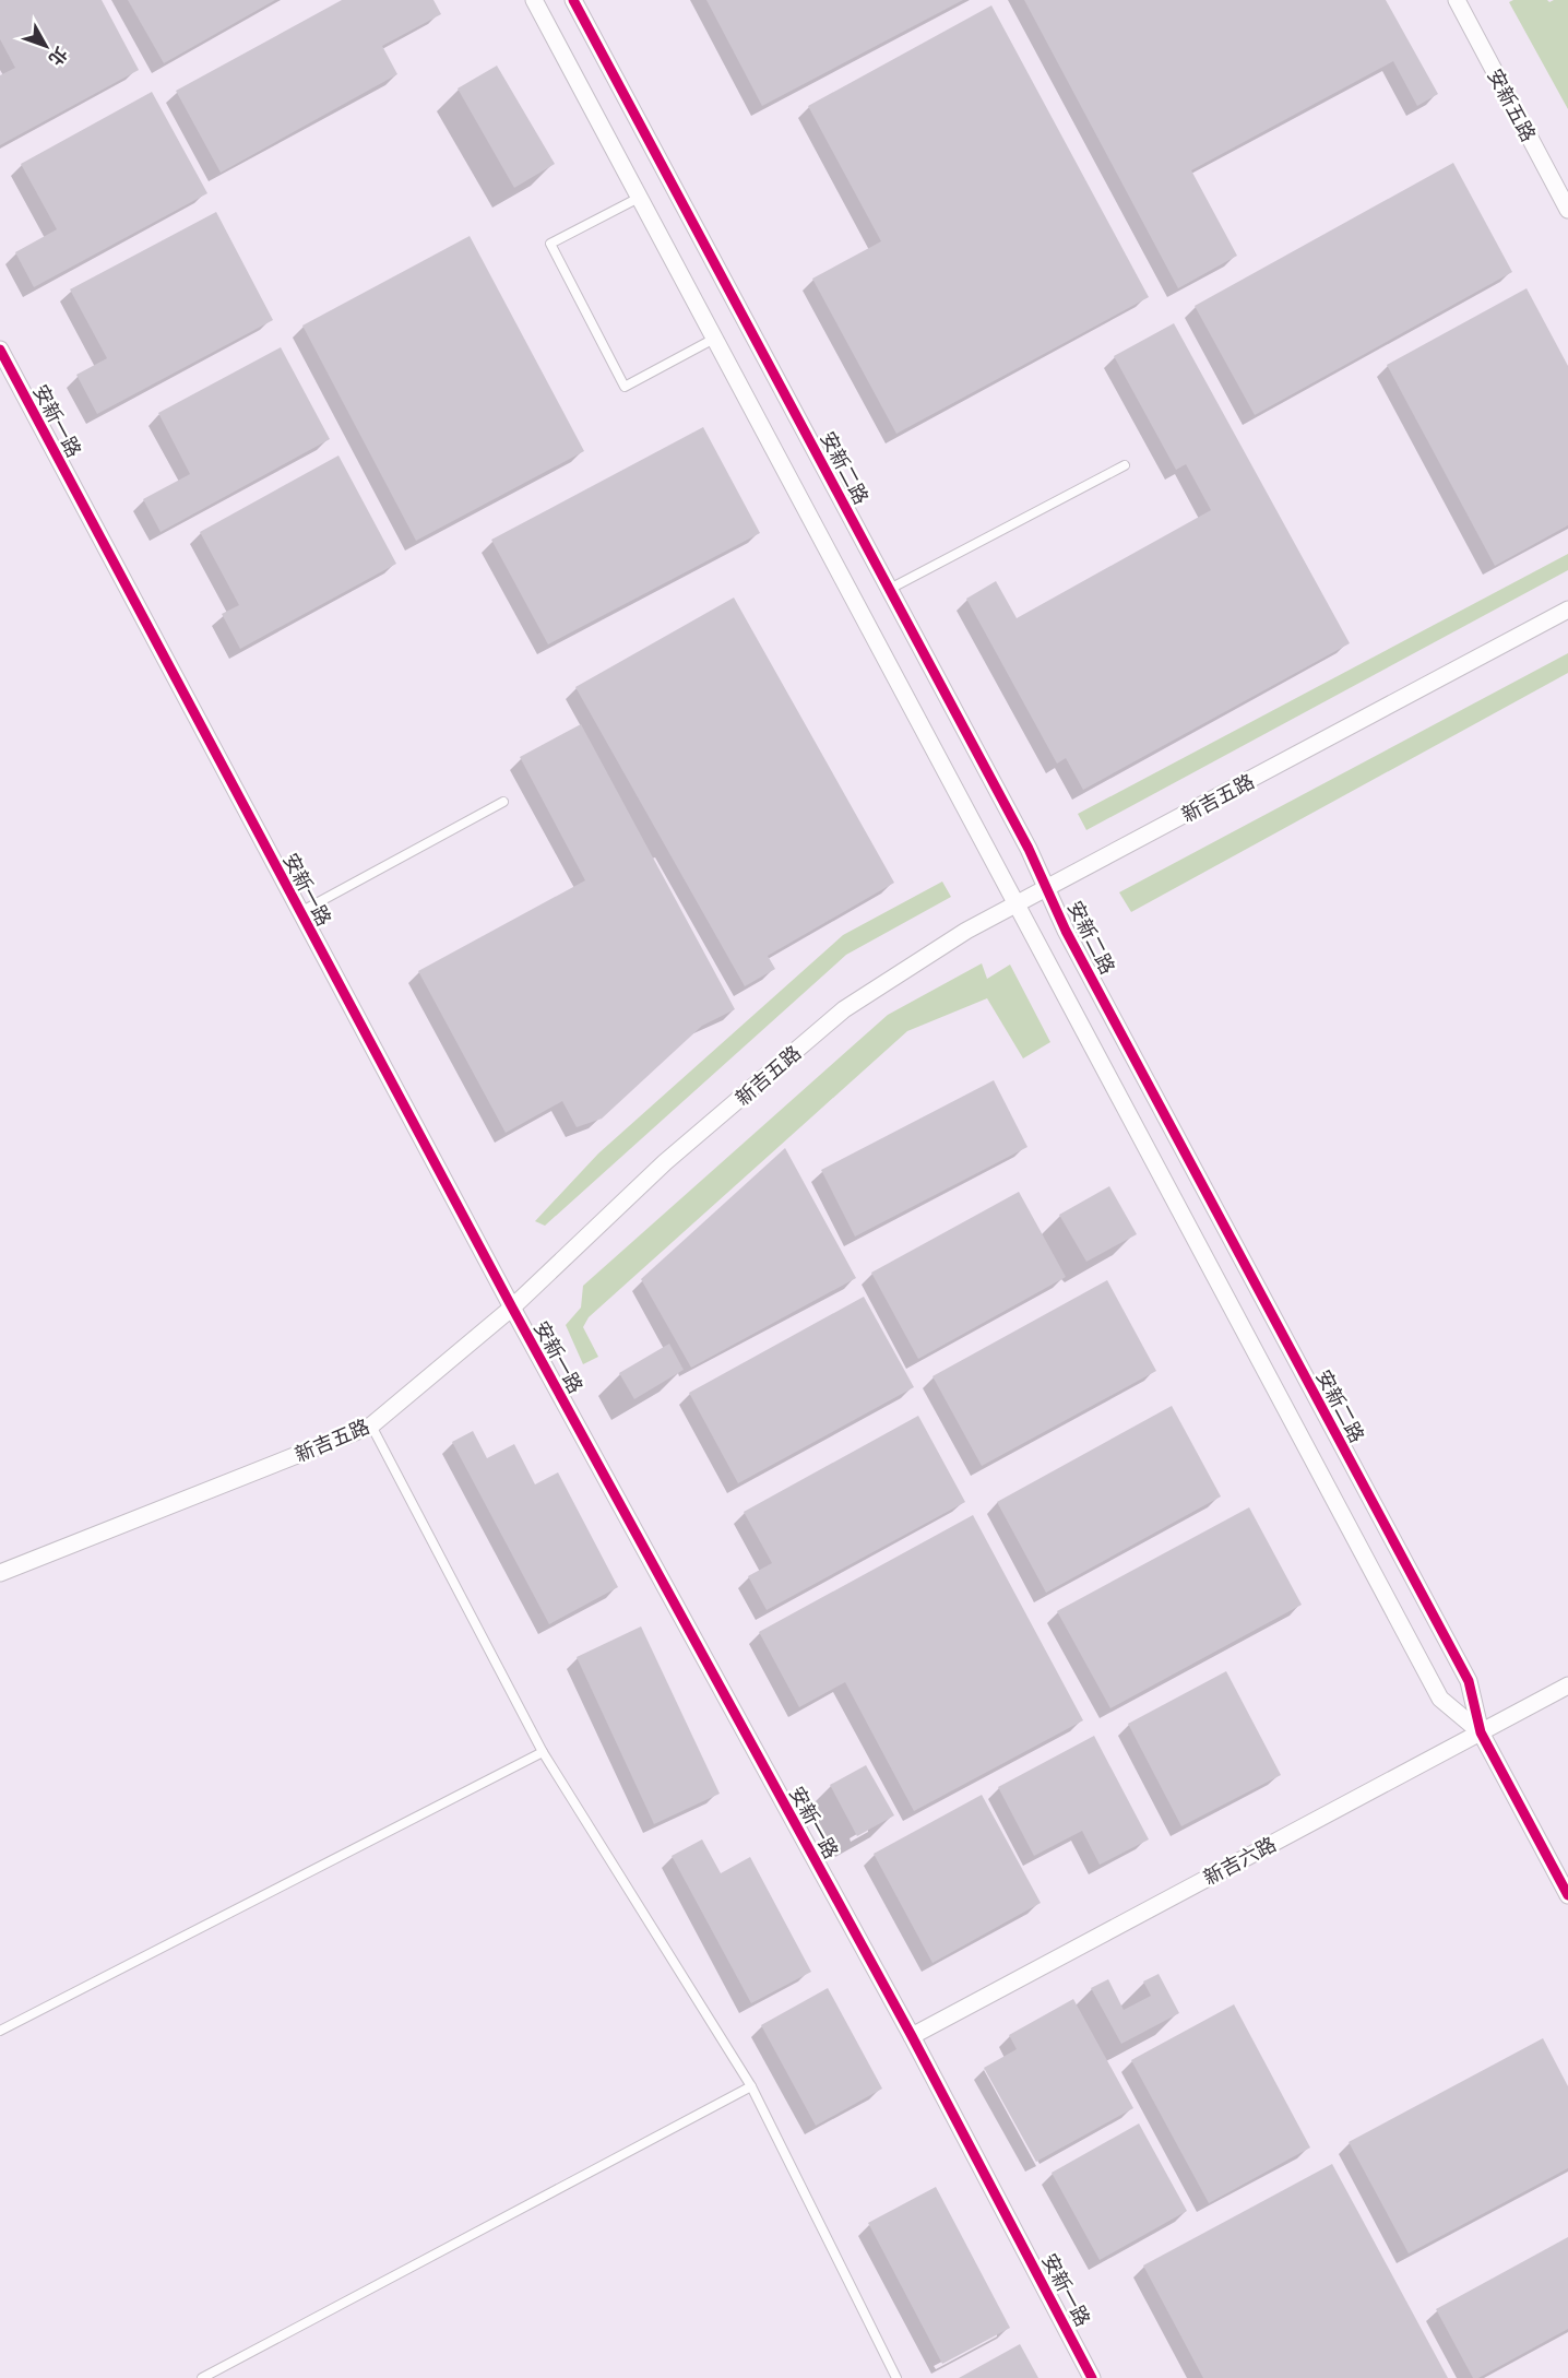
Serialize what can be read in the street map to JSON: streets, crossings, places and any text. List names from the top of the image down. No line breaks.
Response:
{"streets":{"street":["安新五路","安新一路","安新二路","新吉五路","新吉六路"]},"crossings":[["安新一路","新吉五路"],["安新一路","新吉六路"],["安新二路","新吉五路"],["安新二路","新吉六路"]],"north":"bottom right"}
